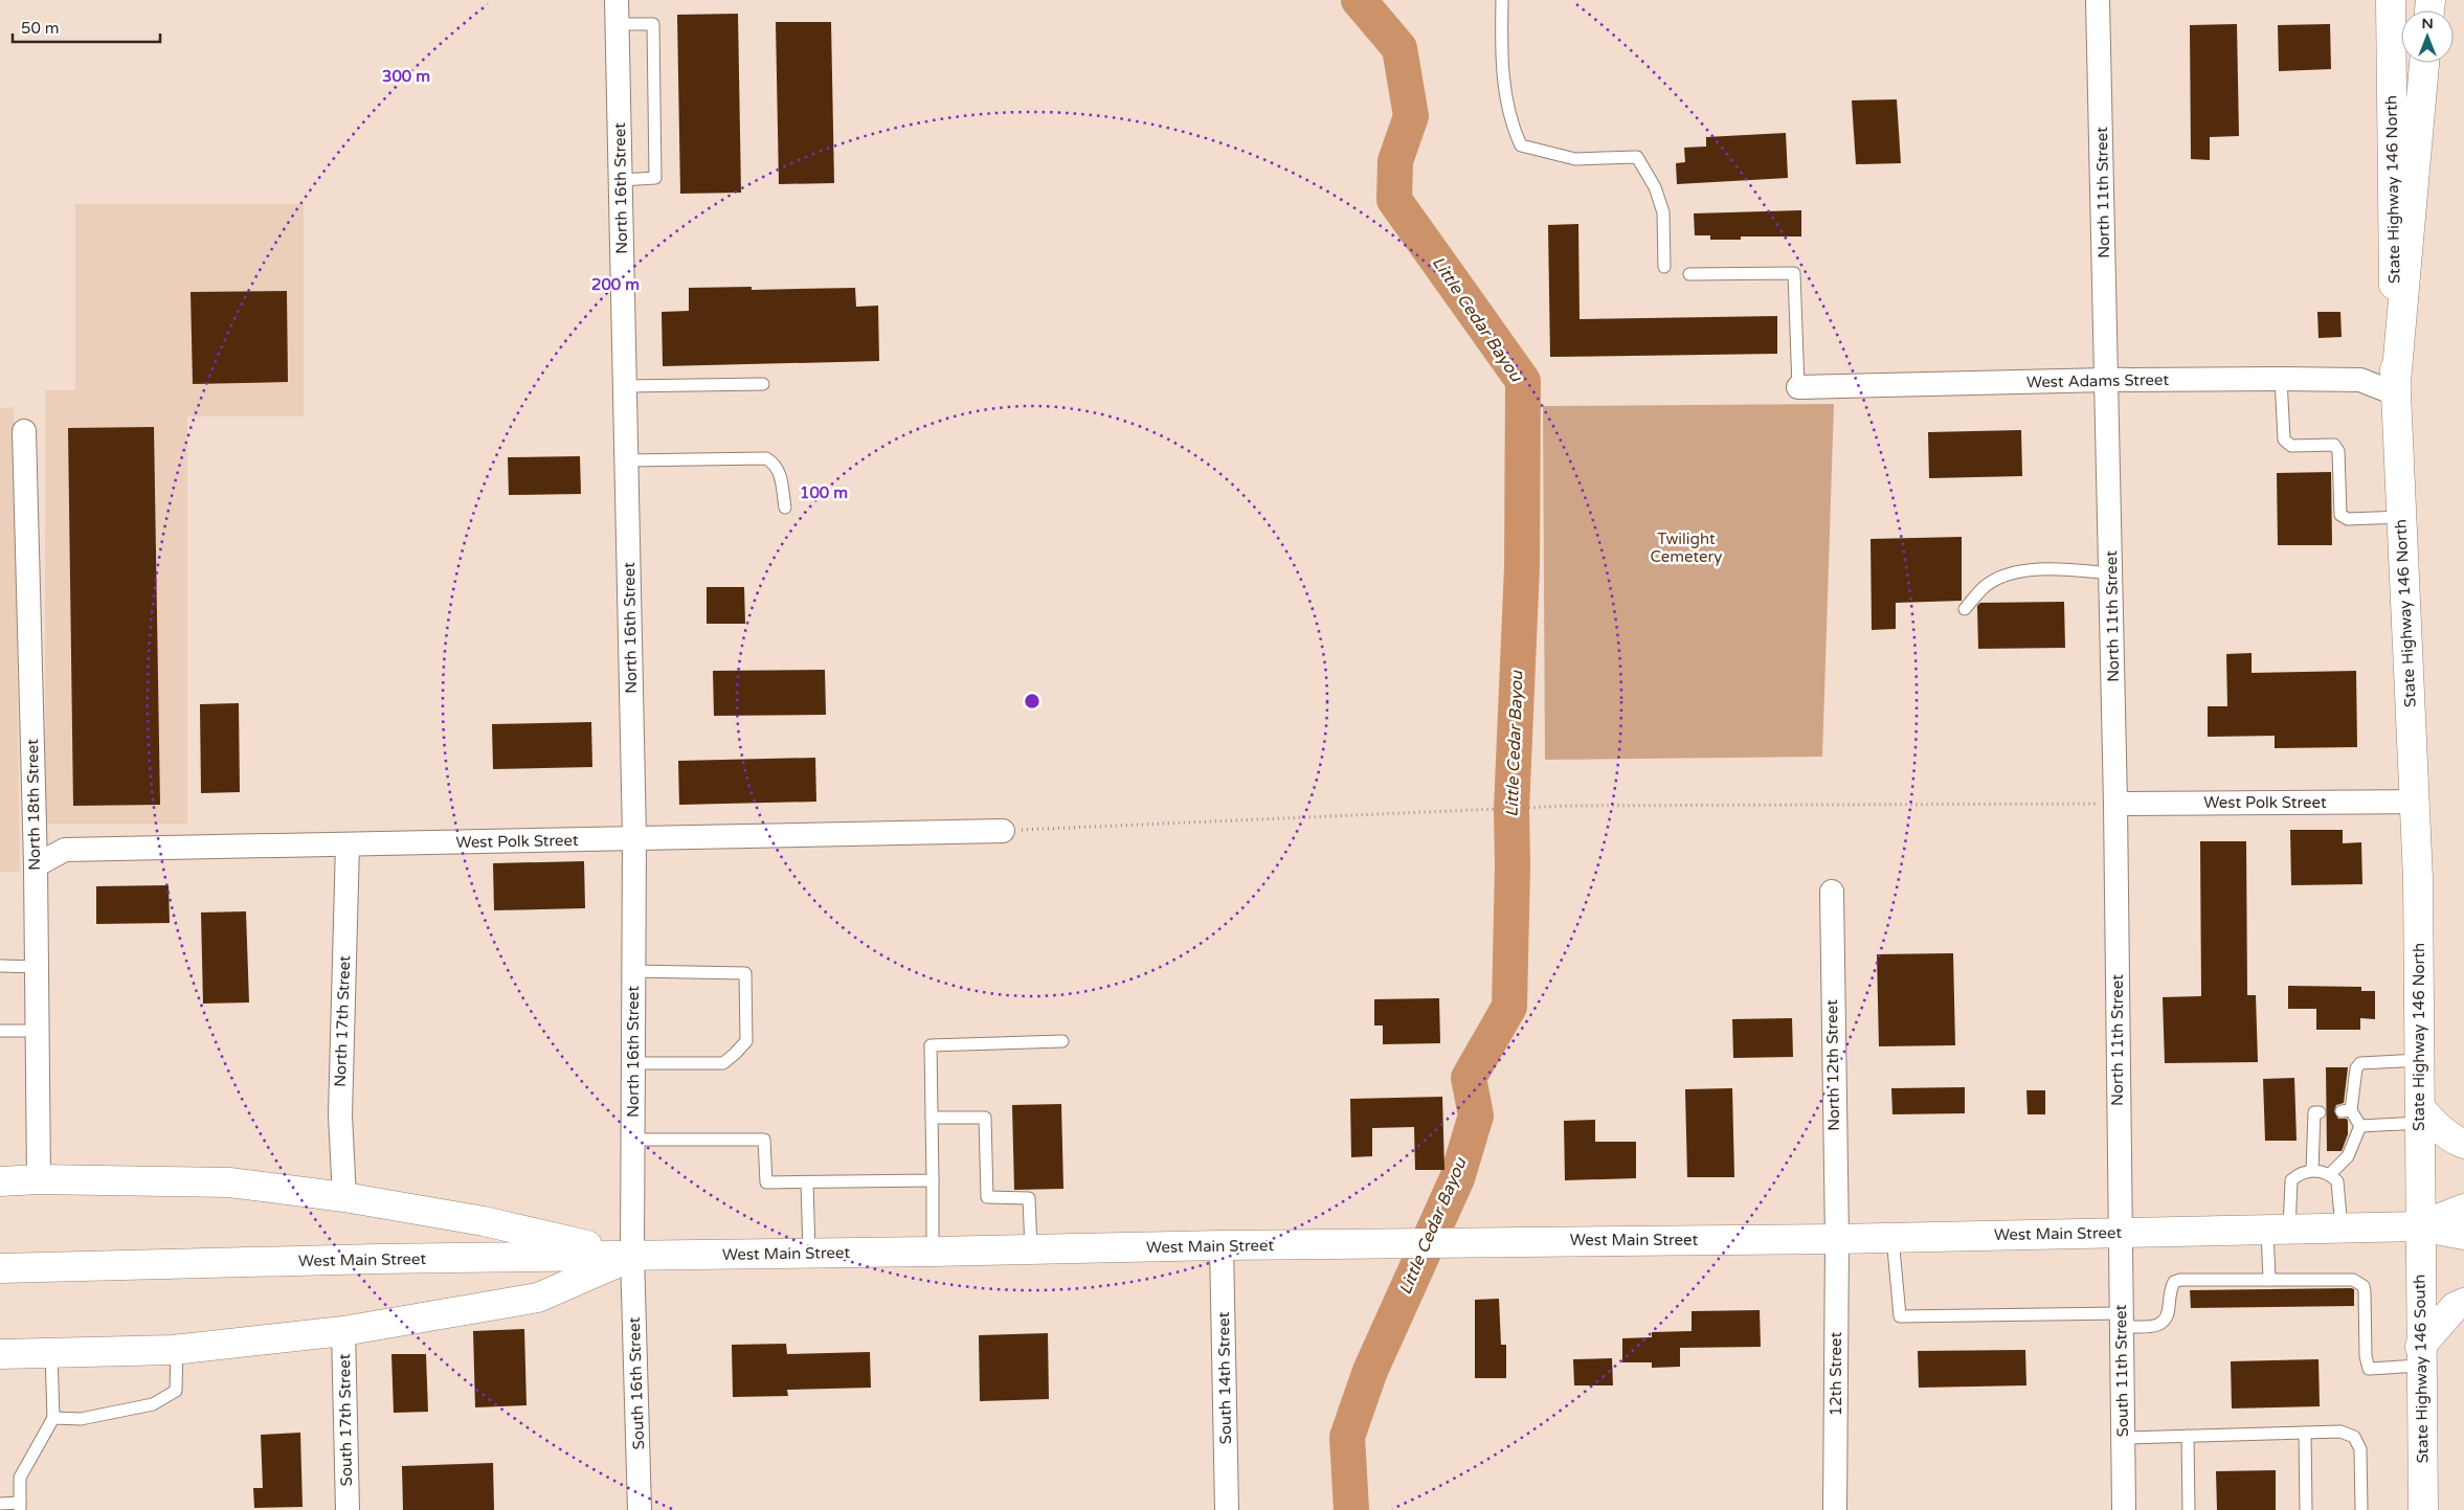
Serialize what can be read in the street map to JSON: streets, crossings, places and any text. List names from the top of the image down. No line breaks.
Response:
{"streets":{"main road":["State Highway 146 North","West Main Street","State Highway 146 South"],"street":["North 16th Street","North 11th Street","West Adams Street","West Polk Street","North 18th Street","North 17th Street","North 12th Street","South 11th Street","12th Street","South 14th Street","South 16th Street","South 17th Street"]},"crossings":[["North 16th Street","West Polk Street"],["North 16th Street","West Main Street"],["North 16th Street","South 16th Street"],["State Highway 146 North","West Adams Street"],["State Highway 146 North","West Polk Street"],["State Highway 146 North","West Main Street"],["State Highway 146 North","State Highway 146 South"],["North 11th Street","West Adams Street"],["North 11th Street","West Polk Street"],["North 11th Street","West Main Street"],["North 11th Street","South 11th Street"],["West Polk Street","North 18th Street"],["West Polk Street","North 17th Street"],["North 12th Street","West Main Street"],["North 12th Street","12th Street"],["West Main Street","State Highway 146 South"],["West Main Street","South 11th Street"],["West Main Street","12th Street"],["West Main Street","South 14th Street"],["West Main Street","South 16th Street"]],"water":["Little Cedar Bayou"],"parks":["Twilight Cemetery"],"scale_bar":"50 m","north":"top","rings":["300 m","200 m","100 m"]}
